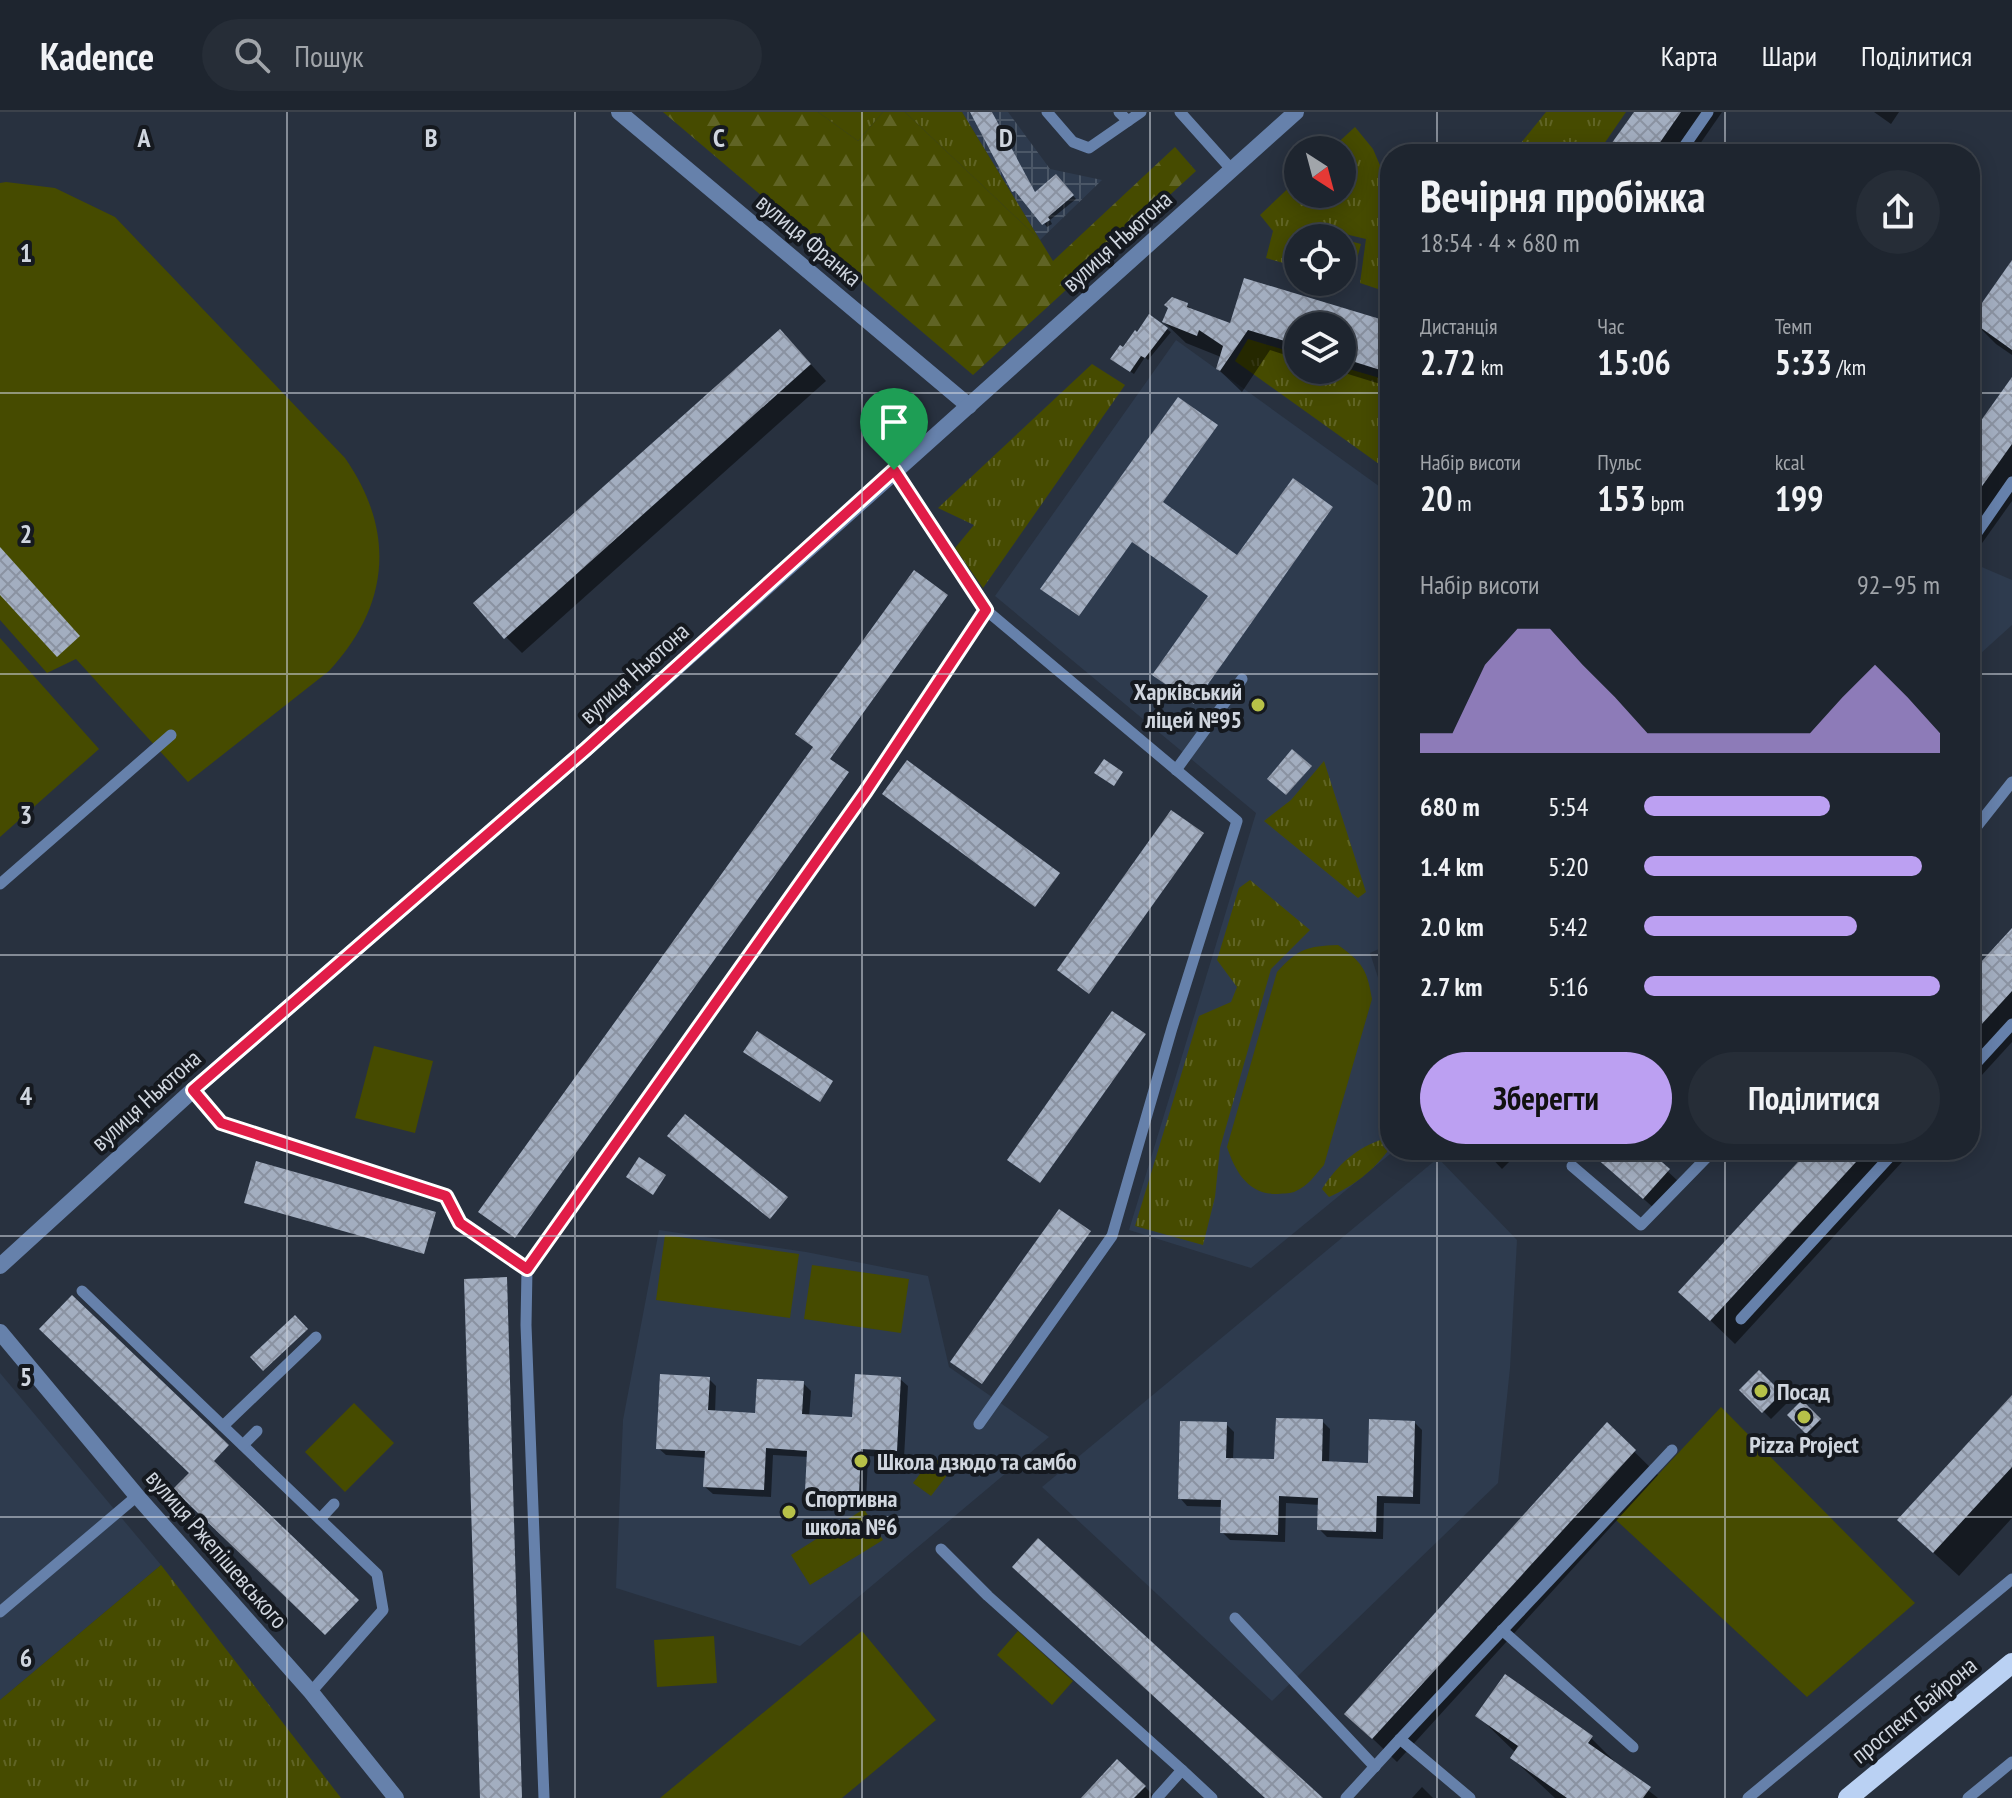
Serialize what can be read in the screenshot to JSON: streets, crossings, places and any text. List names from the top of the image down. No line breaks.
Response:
{"streets":{"main road":["проспект Байрона"],"street":["вулиця Франка","вулиця Ньютона","вулиця Ржепішевського"]},"crossings":[["вулиця Франка","вулиця Ньютона"]],"places":["Харківський ліцей №95","Посад","Pizza Project","Школа дзюдо та самбо","Спортивна школа №6"],"north":"bottom right","page":{"header":"Kadence","search":"Пошук","nav":["Карта","Шари","Поділитися"],"heading":["Вечірня пробіжка","18:54 · 4 × 680 m"],"stats":[["Дистанція","2.72 km"],["Час","15:06"],["Темп","5:33 /km"],["Набір висоти","20 m"],["Пульс","153 bpm"],["kcal","199"]],"chart":["Набір висоти","92–95 m"],"list":[{"name":"680 m","note":"5:54"},{"name":"1.4 km","note":"5:20"},{"name":"2.0 km","note":"5:42"},{"name":"2.7 km","note":"5:16"}],"buttons":["Зберегти","Поділитися"]},"grid":{"columns":["A","B","C","D"],"rows":["1","2","3","4","5","6"]}}
